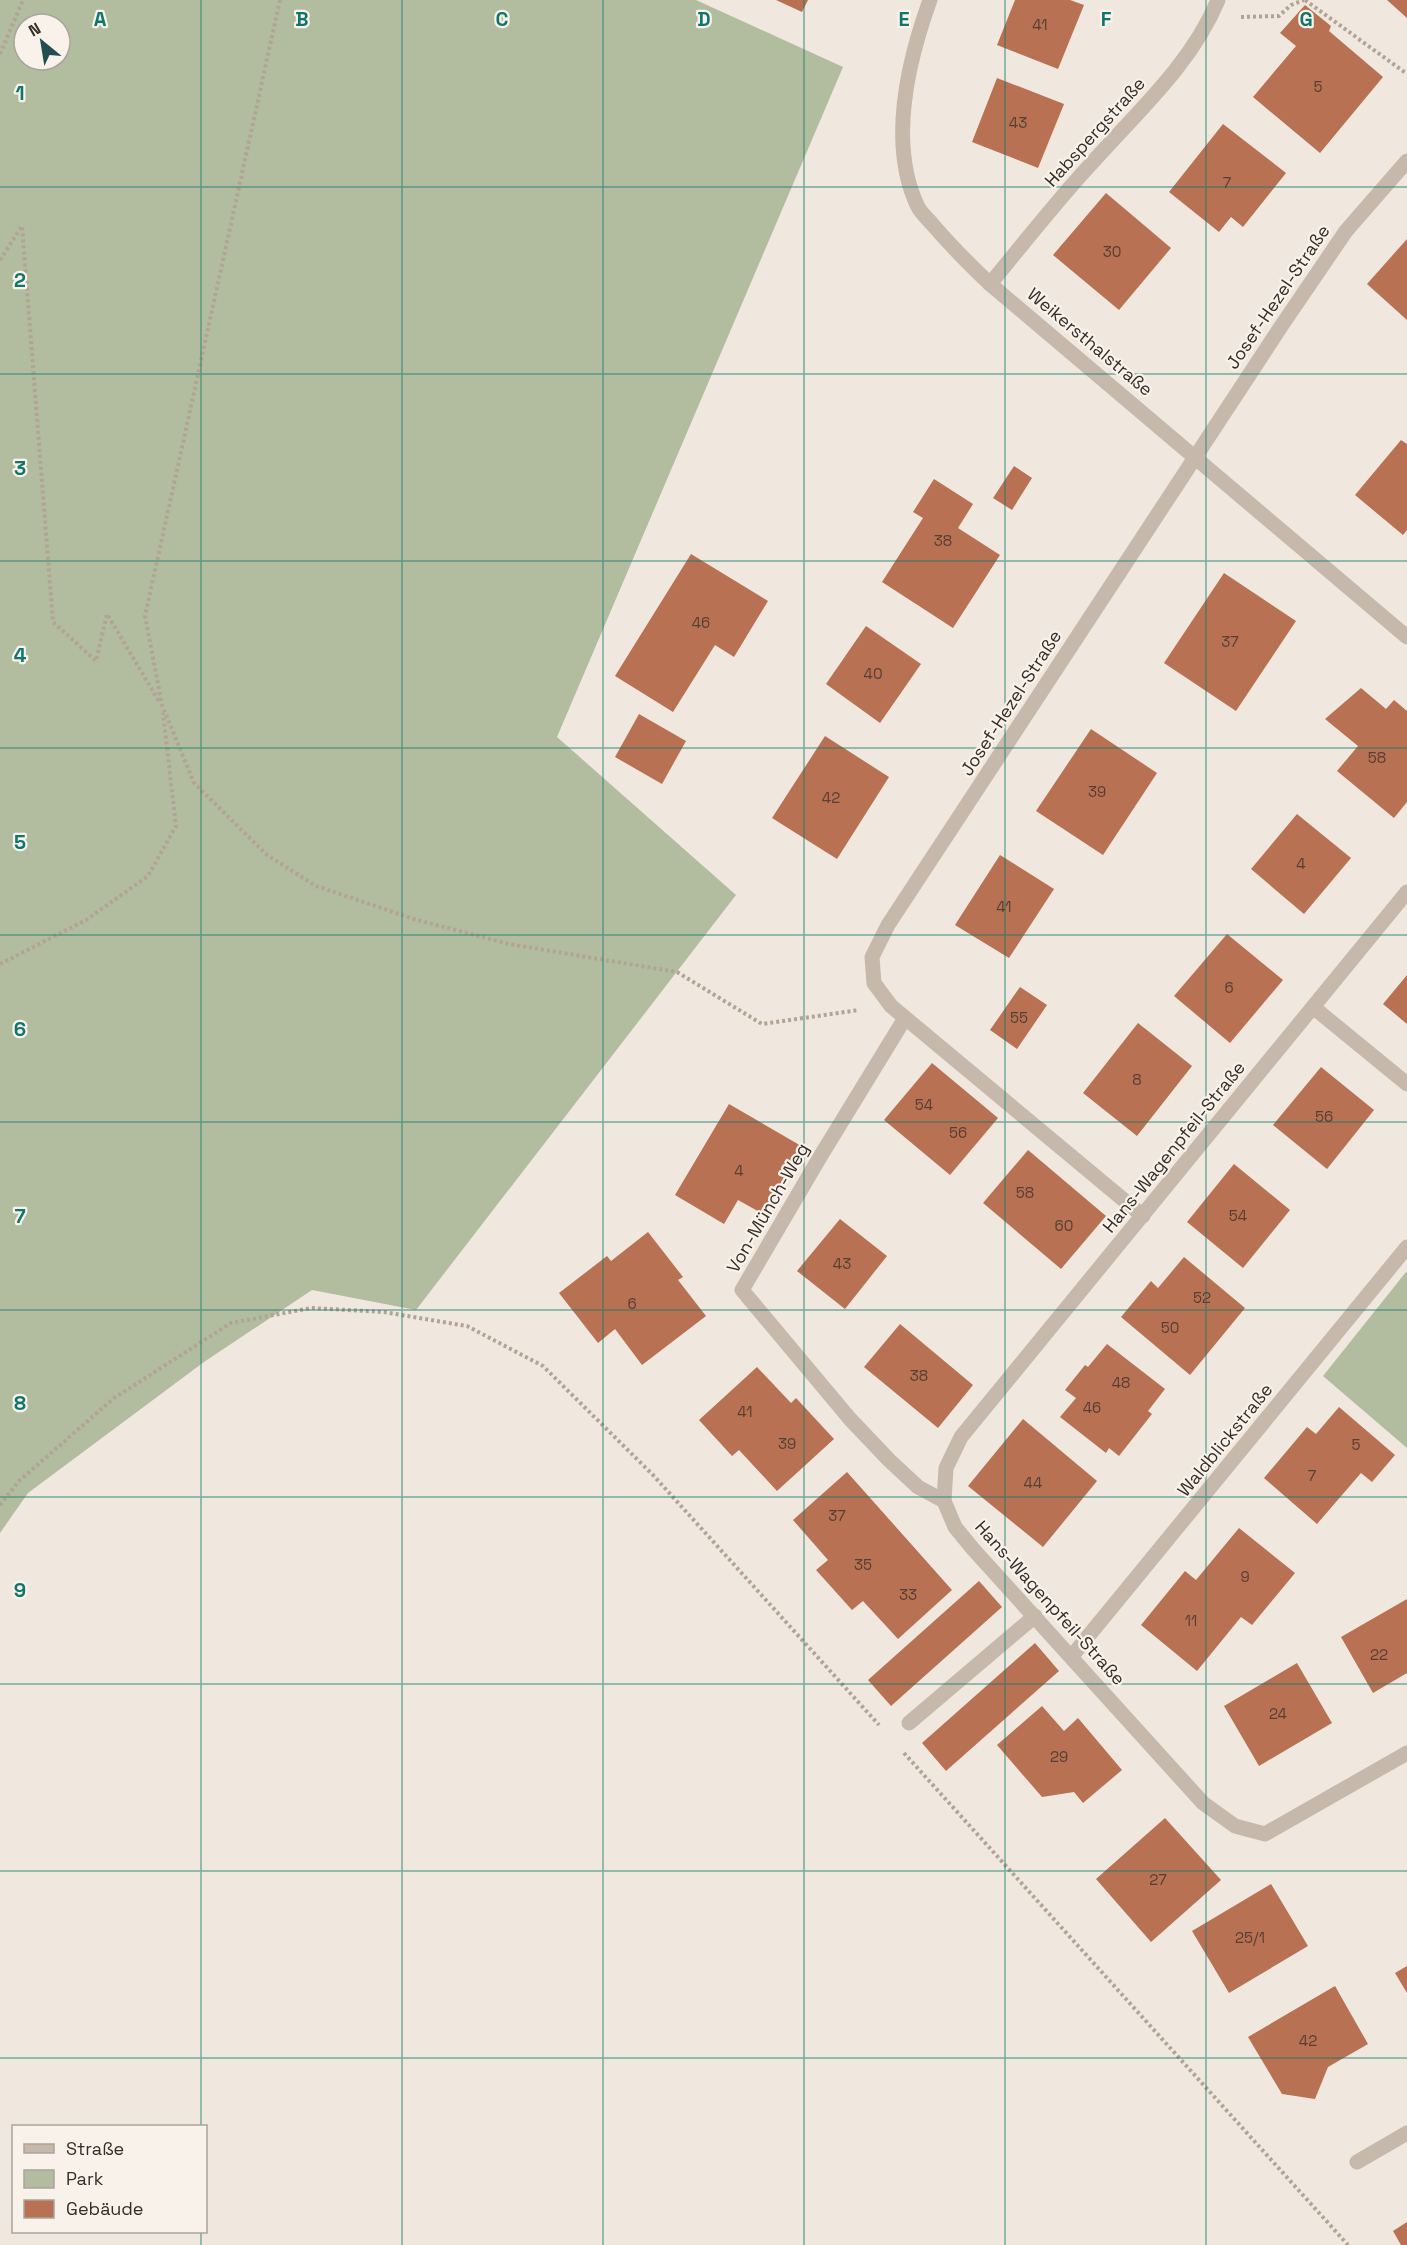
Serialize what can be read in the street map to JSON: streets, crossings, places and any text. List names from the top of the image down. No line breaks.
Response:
{"streets":{"street":["Habspergstraße","Josef-Hezel-Straße","Weikersthalstraße","Hans-Wagenpfeil-Straße","Von-Münch-Weg","Waldblickstraße"]},"crossings":[["Habspergstraße","Weikersthalstraße"],["Josef-Hezel-Straße","Weikersthalstraße"],["Josef-Hezel-Straße","Hans-Wagenpfeil-Straße"],["Josef-Hezel-Straße","Von-Münch-Weg"],["Hans-Wagenpfeil-Straße","Von-Münch-Weg"],["Hans-Wagenpfeil-Straße","Waldblickstraße"]],"house_numbers":["41","5","43","7","30","38","46","37","40","58","39","42","4","41","6","55","8","54","56","56","4","58","54","60","43","52","6","50","38","48","46","41","39","5","7","44","37","35","9","33","11","22","24","29","27","25/1","42"],"legend":["Straße","Park","Gebäude"],"north":"top left","grid":{"columns":["A","B","C","D","E","F","G"],"rows":["1","2","3","4","5","6","7","8","9"]}}
